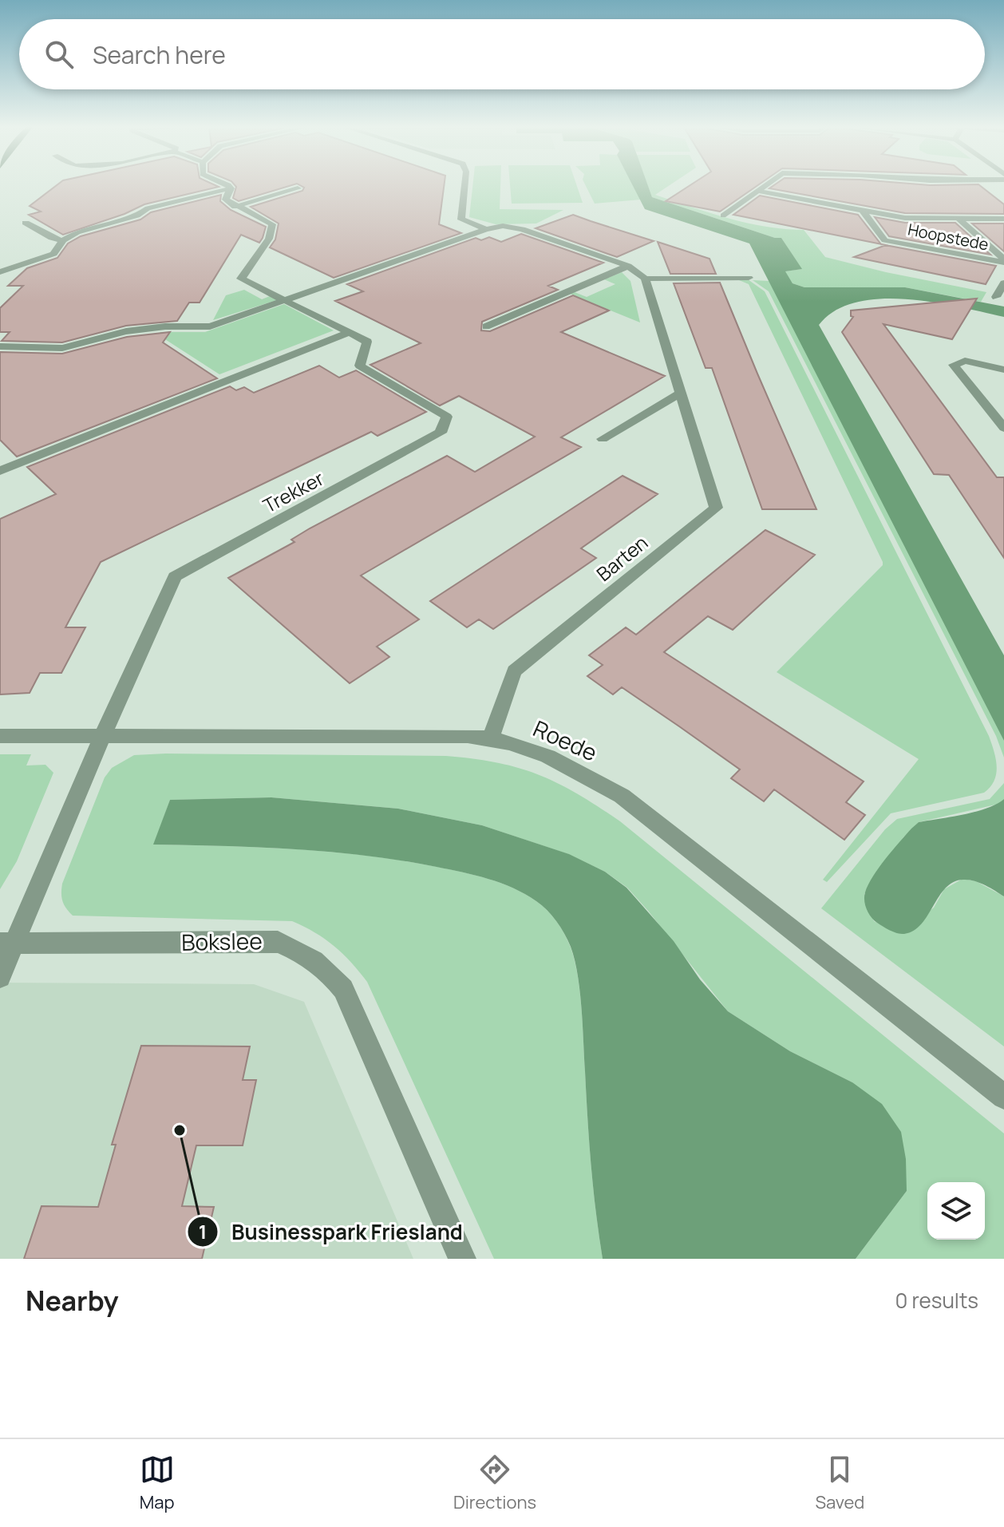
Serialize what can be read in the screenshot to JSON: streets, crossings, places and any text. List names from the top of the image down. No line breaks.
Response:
{"streets":{"street":["Hoopstede","Trekker","Barten","Roede","Bokslee"]},"crossings":[["Trekker","Roede"],["Barten","Roede"]],"places":["Businesspark Friesland"],"page":{"search":"Search here","heading":["Nearby","0 results"],"nav":["Map","Directions","Saved"]}}
